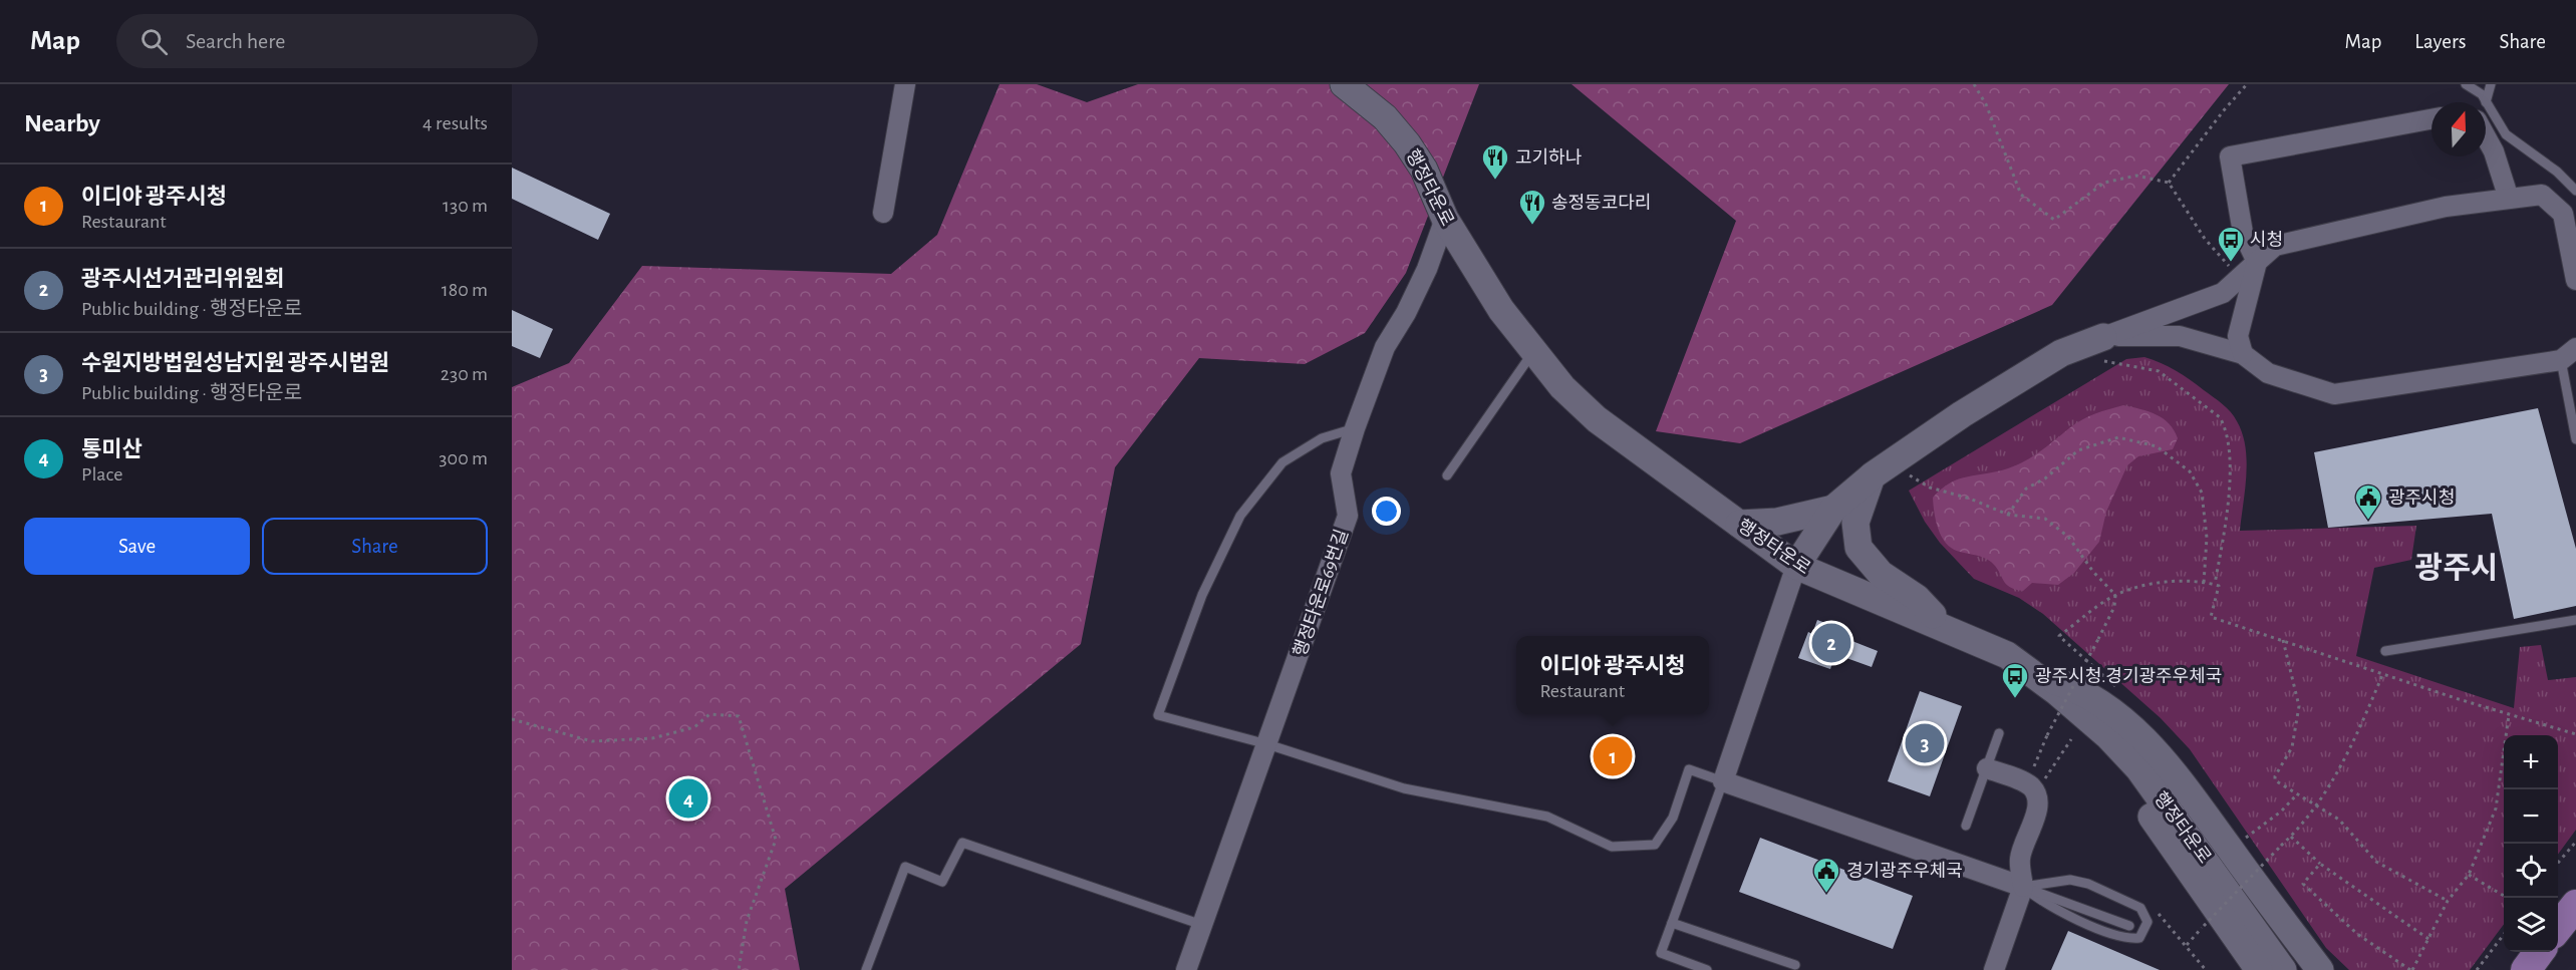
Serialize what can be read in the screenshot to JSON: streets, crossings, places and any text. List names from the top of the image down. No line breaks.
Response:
{"streets":{"street":["행정타운로","행정타운로69번길"]},"crossings":[["행정타운로","행정타운로69번길"]],"districts":["광주시"],"places":{"restaurant":["고기하나","송정동코다리"],"bus stop":["시청","광주시청.경기광주우체국"],"public building":["광주시청","경기광주우체국"]},"north":"top","page":{"header":"Map","search":"Search here","nav":["Map","Layers","Share"],"heading":["Nearby","4 results"],"list":[{"mark":"1","name":"이디야 광주시청","note":"Restaurant","value":"130 m"},{"mark":"2","name":"광주시선거관리위원회","note":"Public building · 행정타운로","value":"180 m"},{"mark":"3","name":"수원지방법원성남지원 광주시법원","note":"Public building · 행정타운로","value":"230 m"},{"mark":"4","name":"통미산","note":"Place","value":"300 m"}],"buttons":["Save","Share"],"pins":["2","3","1","4"],"popup":["이디야 광주시청","Restaurant"],"map_buttons":["+","−"]}}
